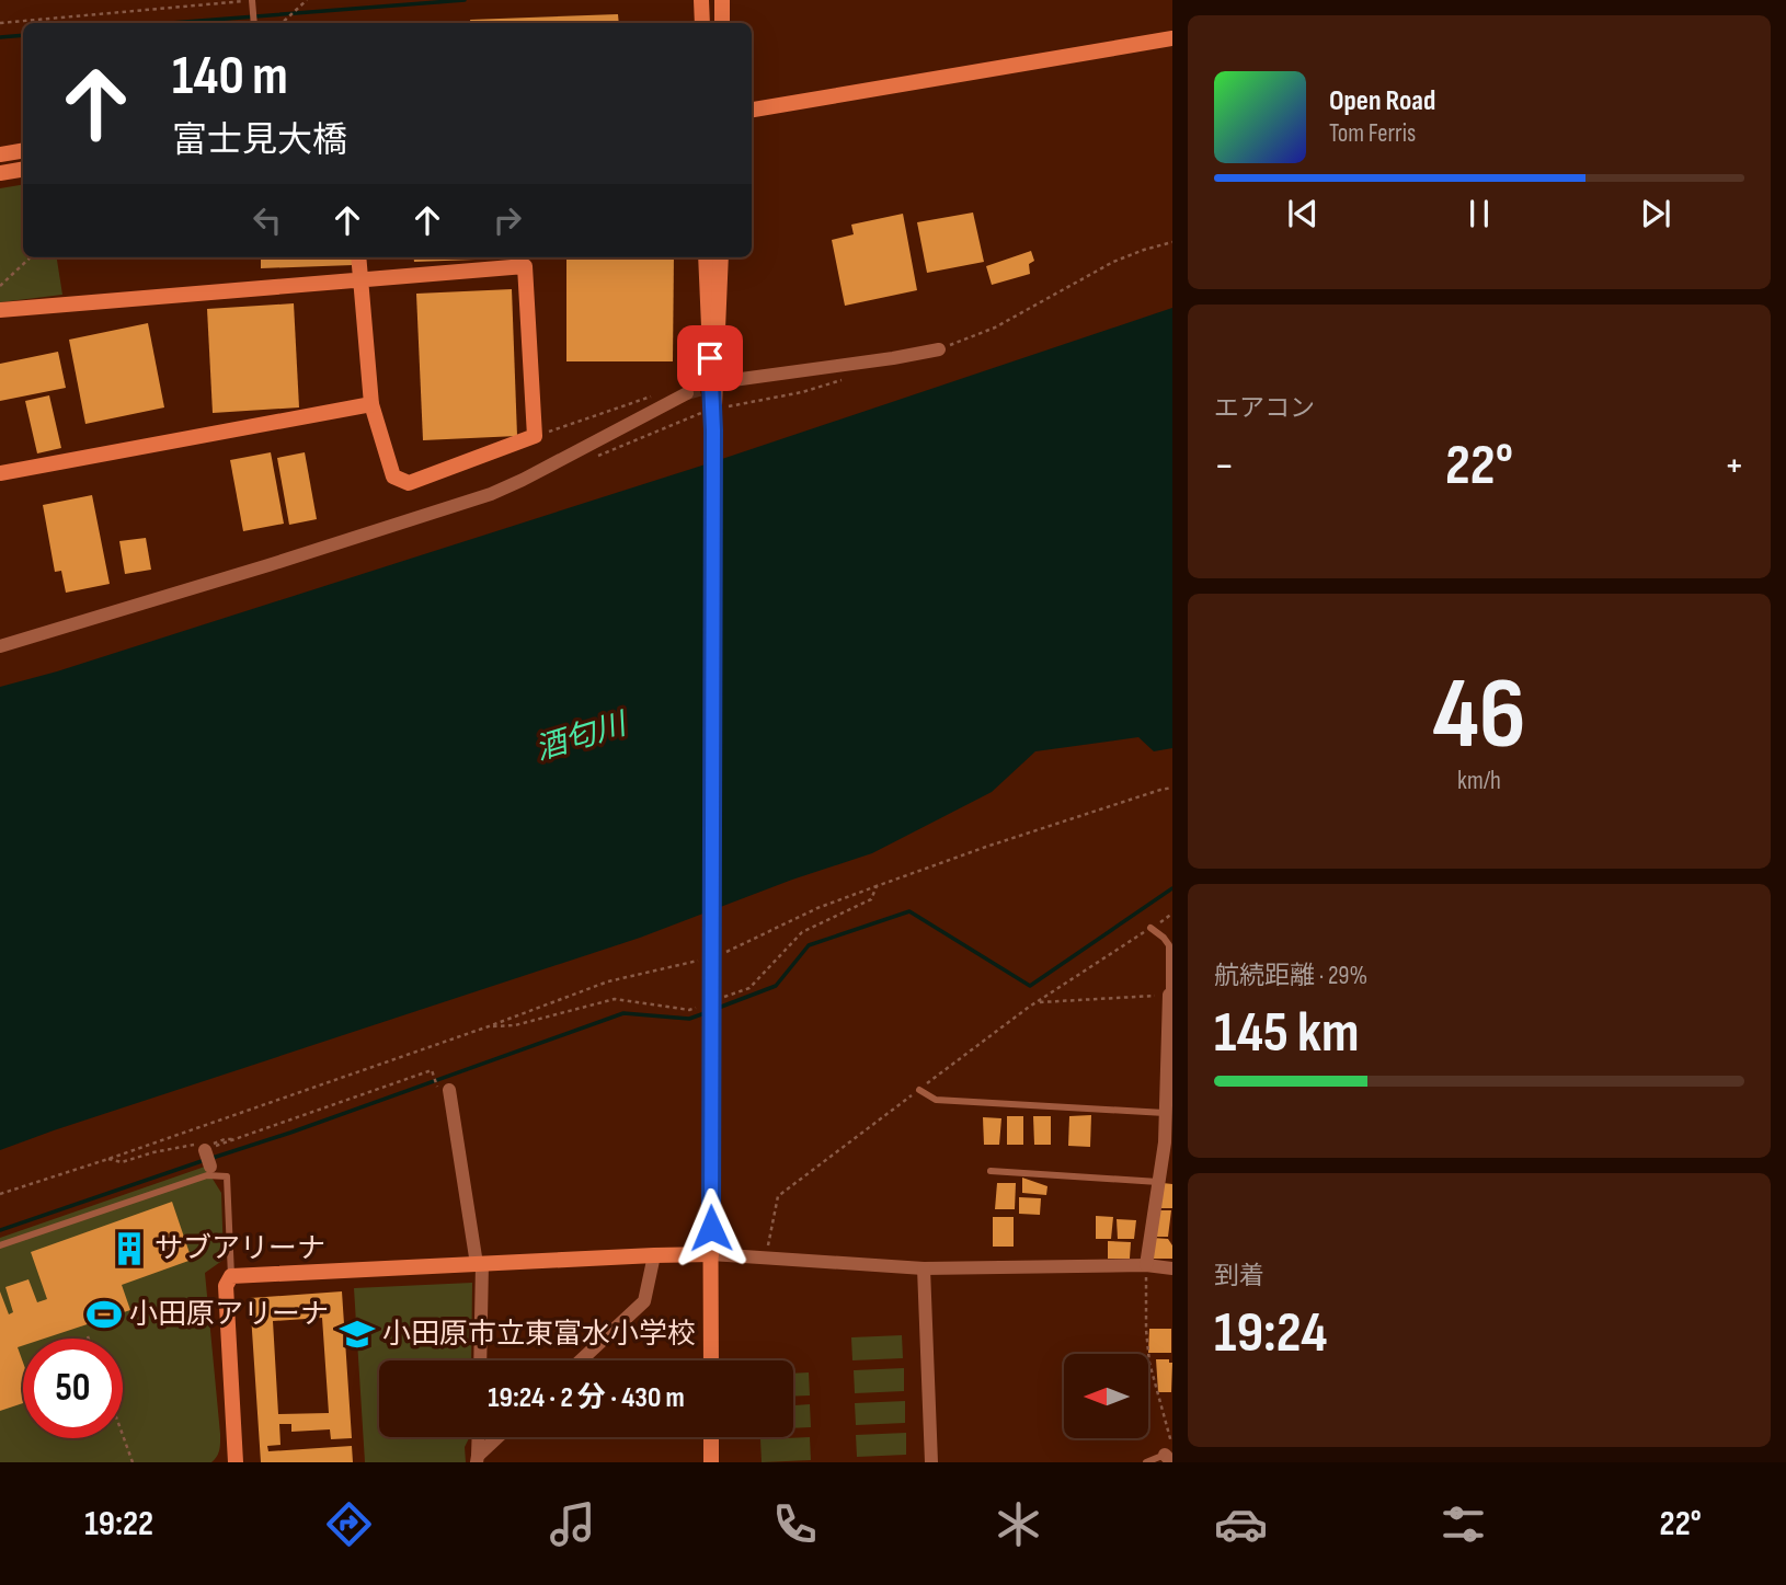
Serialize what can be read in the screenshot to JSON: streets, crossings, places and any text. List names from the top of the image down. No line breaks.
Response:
{"water":["酒匂川"],"places":{"building":["サブアリーナ"],"sports":["小田原アリーナ"],"school or university":["小田原市立東富水小学校"]},"north":"left","page":{"turn":["140 m","富士見大橋"],"song":["Open Road","Tom Ferris"],"tile":["エアコン",["46","km/h"],["航続距離 · 29%","145 km"],["到着","19:24"]],"heat":["−","22°","+"],"limit":"50","trip":"19:24 · 2 分 · 430 m","tabs":["19:22","22°"]}}
